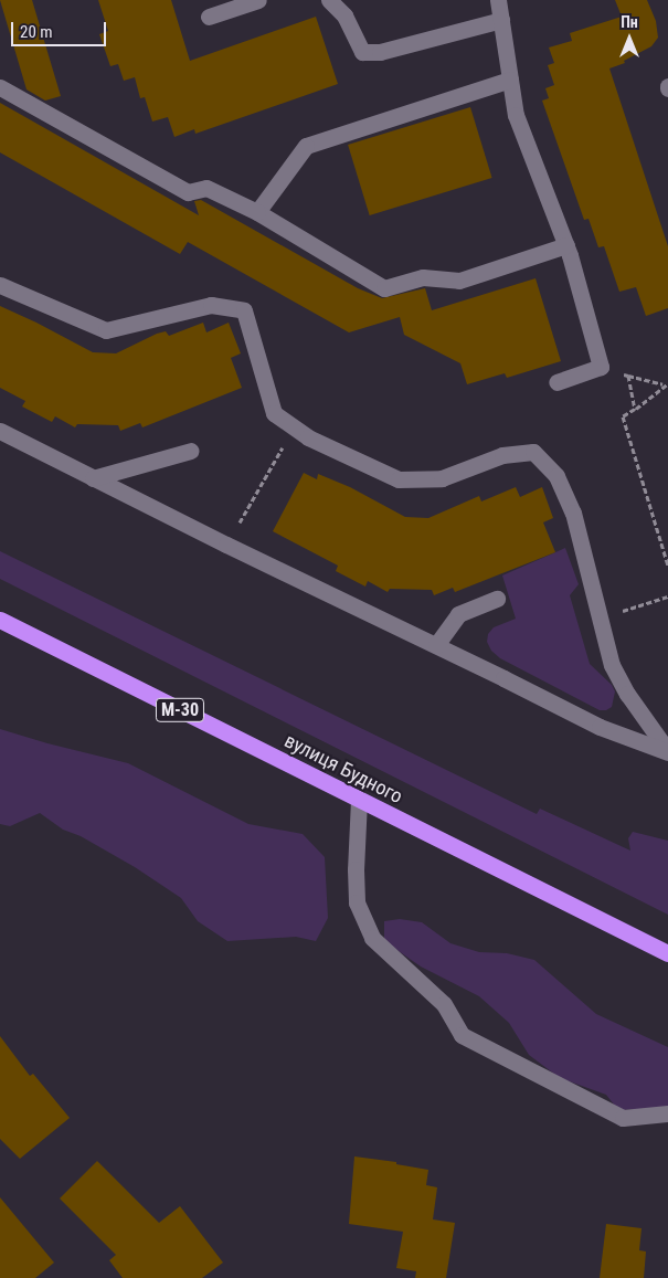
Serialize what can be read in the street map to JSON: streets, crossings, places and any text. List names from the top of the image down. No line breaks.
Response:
{"streets":{"highway":["М-30","вулиця Будного"]},"scale_bar":"20 m","north":"top"}
